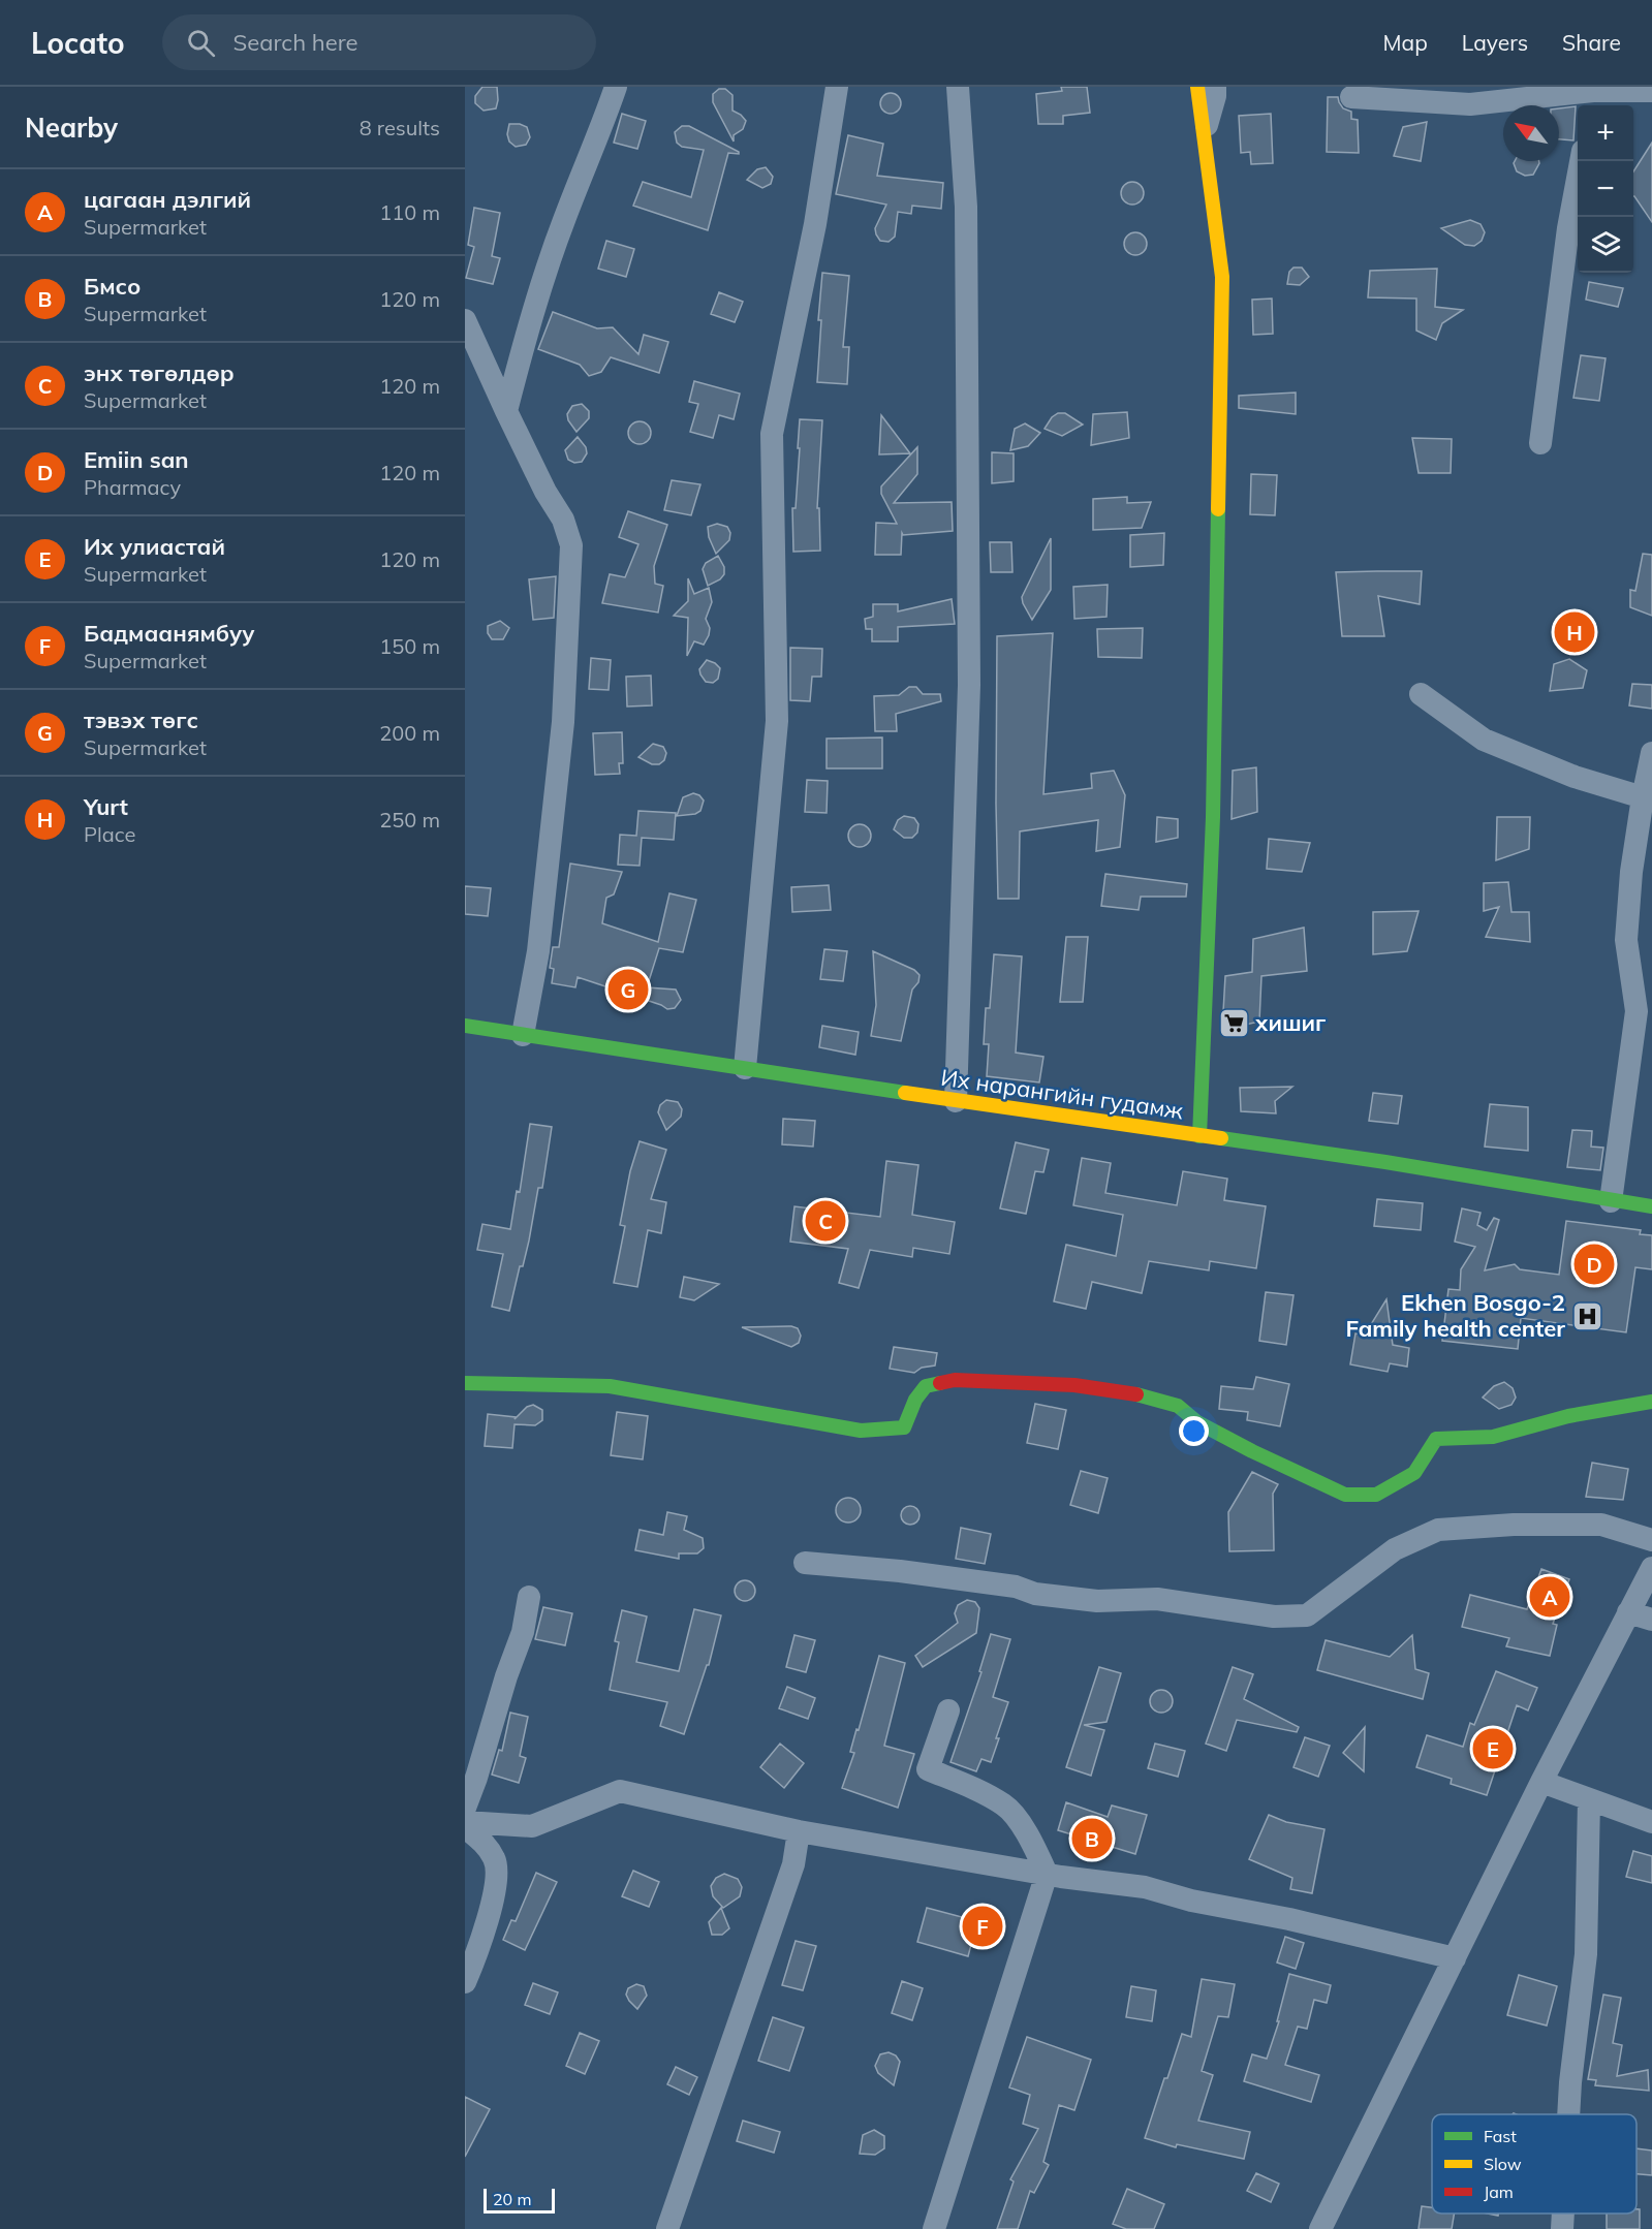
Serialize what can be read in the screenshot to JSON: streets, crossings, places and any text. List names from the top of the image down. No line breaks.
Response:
{"streets":{"street":["Их нарангийн гудамж"]},"places":{"supermarket":["хишиг"],"hospital":["Ekhen Bosgo-2 Family health center"]},"legend":["Fast","Slow","Jam"],"scale_bar":"20 m","north":"top left","page":{"header":"Locato","search":"Search here","nav":["Map","Layers","Share"],"heading":["Nearby","8 results"],"map_buttons":["+","−"],"list":[{"mark":"A","name":"цагаан дэлгий","note":"Supermarket","value":"110 m"},{"mark":"B","name":"Бмсо","note":"Supermarket","value":"120 m"},{"mark":"C","name":"энх төгөлдөр","note":"Supermarket","value":"120 m"},{"mark":"D","name":"Emiin san","note":"Pharmacy","value":"120 m"},{"mark":"E","name":"Их улиастай","note":"Supermarket","value":"120 m"},{"mark":"F","name":"Бадмаанямбуу","note":"Supermarket","value":"150 m"},{"mark":"G","name":"тэвэх төгс","note":"Supermarket","value":"200 m"},{"mark":"H","name":"Yurt","note":"Place","value":"250 m"}],"pins":["H","G","C","D","A","E","B","F"],"scale":"20 m"}}
